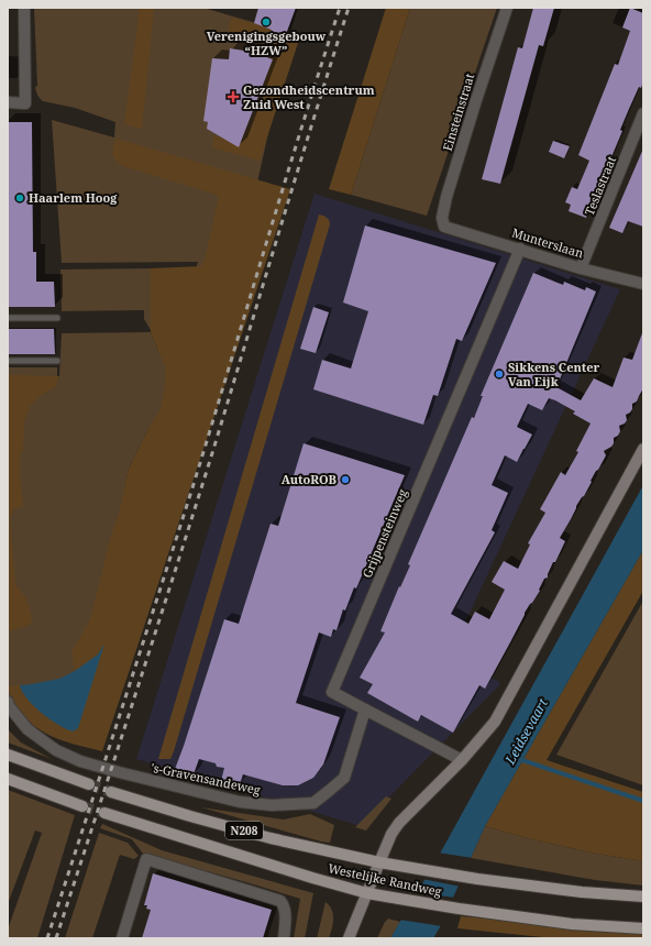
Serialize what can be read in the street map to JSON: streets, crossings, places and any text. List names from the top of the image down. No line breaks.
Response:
{"streets":{"main road":["N208","Westelijke Randweg"],"street":["Einsteinstraat","Teslastraat","Munterslaan","Grijpensteinweg","'s-Gravensandeweg"]},"crossings":[["Einsteinstraat","Munterslaan"],["Teslastraat","Munterslaan"],["Munterslaan","Grijpensteinweg"],["Grijpensteinweg","'s-Gravensandeweg"]],"water":["Leidsevaart"],"places":{"other":["Verenigingsgebouw “HZW”","Haarlem Hoog","Sikkens Center Van Eijk","AutoROB"],"health":["Gezondheidscentrum Zuid West"]}}
